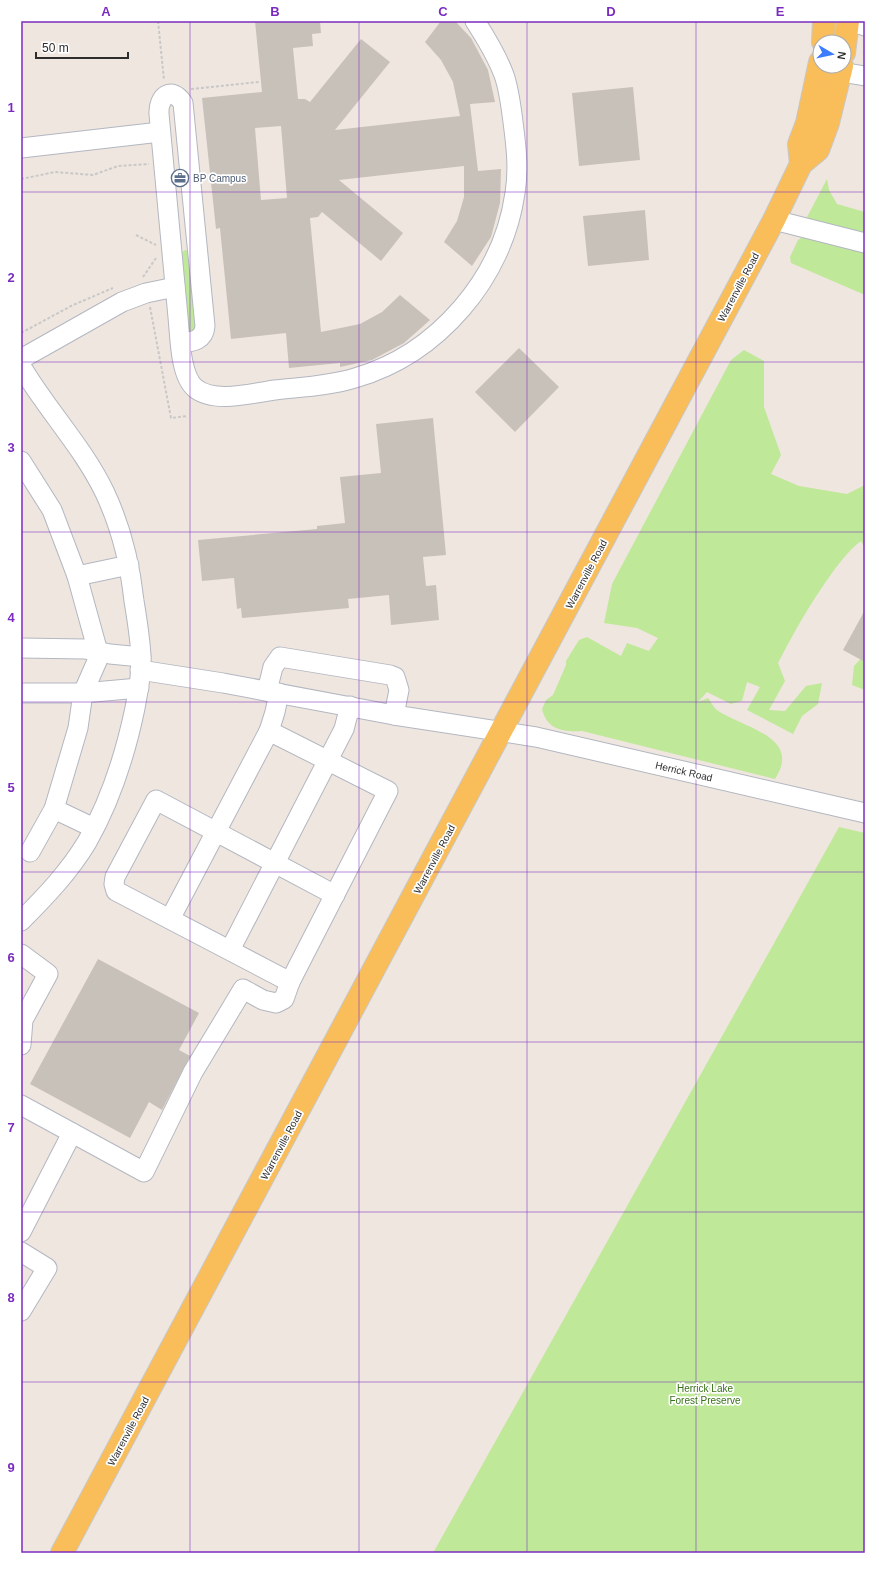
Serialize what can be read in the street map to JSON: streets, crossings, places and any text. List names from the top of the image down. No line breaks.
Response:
{"streets":{"main road":["Warrenville Road"],"street":["Herrick Road"]},"crossings":[["Warrenville Road","Herrick Road"]],"parks":["Herrick Lake Forest Preserve"],"places":{"office":["BP Campus"]},"scale_bar":"50 m","north":"right","grid":{"columns":["A","B","C","D","E"],"rows":["1","2","3","4","5","6","7","8","9"]}}
